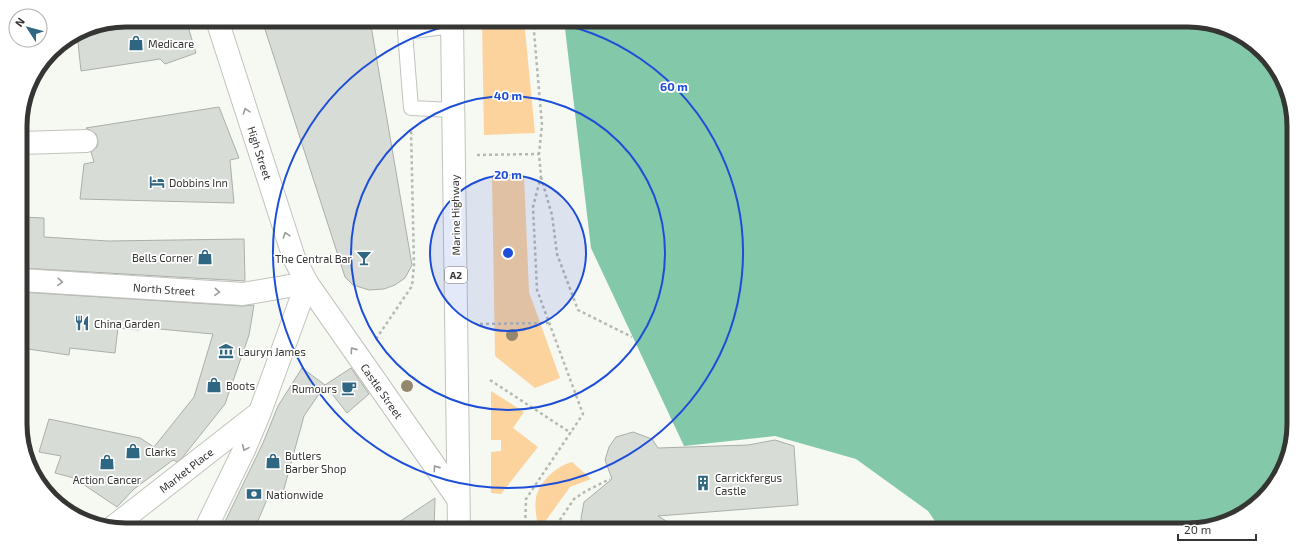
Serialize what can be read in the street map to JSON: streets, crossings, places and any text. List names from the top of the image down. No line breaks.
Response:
{"streets":{"street":["High Street","Marine Highway","A2","North Street","Castle Street","Market Place"]},"crossings":[["High Street","North Street"],["High Street","Castle Street"],["Marine Highway","Castle Street"],["North Street","Castle Street"]],"one_way":["High Street","North Street","Castle Street"],"places":{"shop":["Medicare","Bells Corner","Boots","Clarks","Butlers Barber Shop","Action Cancer"],"hotel":["Dobbins Inn"],"bar":["The Central Bar"],"restaurant":["China Garden"],"museum":["Lauryn James"],"cafe":["Rumours"],"building":["Carrickfergus Castle"],"bank":["Nationwide"]},"scale_bar":"20 m","north":"top left","rings":["60 m","40 m","20 m"]}
